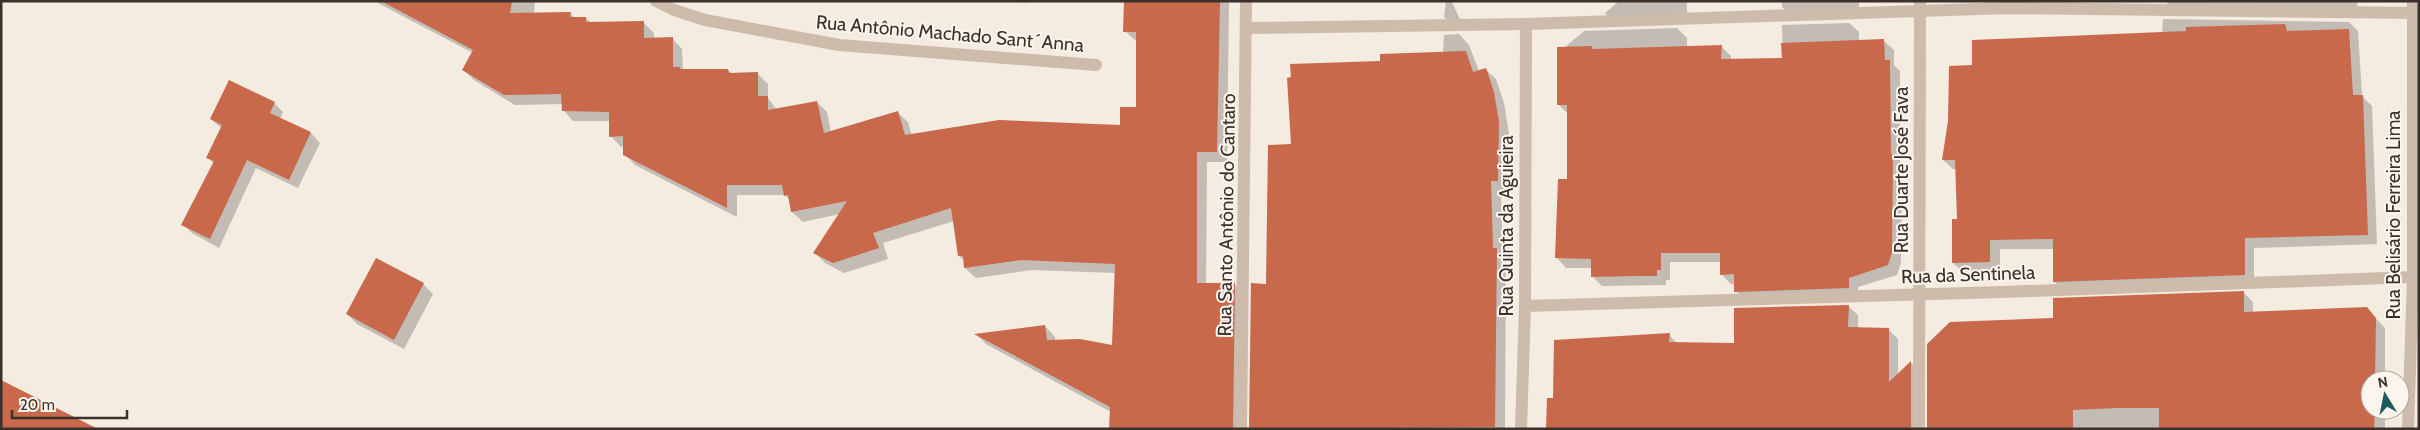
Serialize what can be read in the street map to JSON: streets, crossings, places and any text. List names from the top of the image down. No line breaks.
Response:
{"streets":{"street":["Rua Antônio Machado Sant´Anna","Rua Duarte José Fava","Rua Santo Antônio do Cantaro","Rua Belisário Ferreira Lima","Rua Quinta da Aguieira","Rua da Sentinela"]},"crossings":[["Rua Duarte José Fava","Rua da Sentinela"],["Rua Belisário Ferreira Lima","Rua da Sentinela"],["Rua Quinta da Aguieira","Rua da Sentinela"]],"scale_bar":"20 m","north":"top"}
